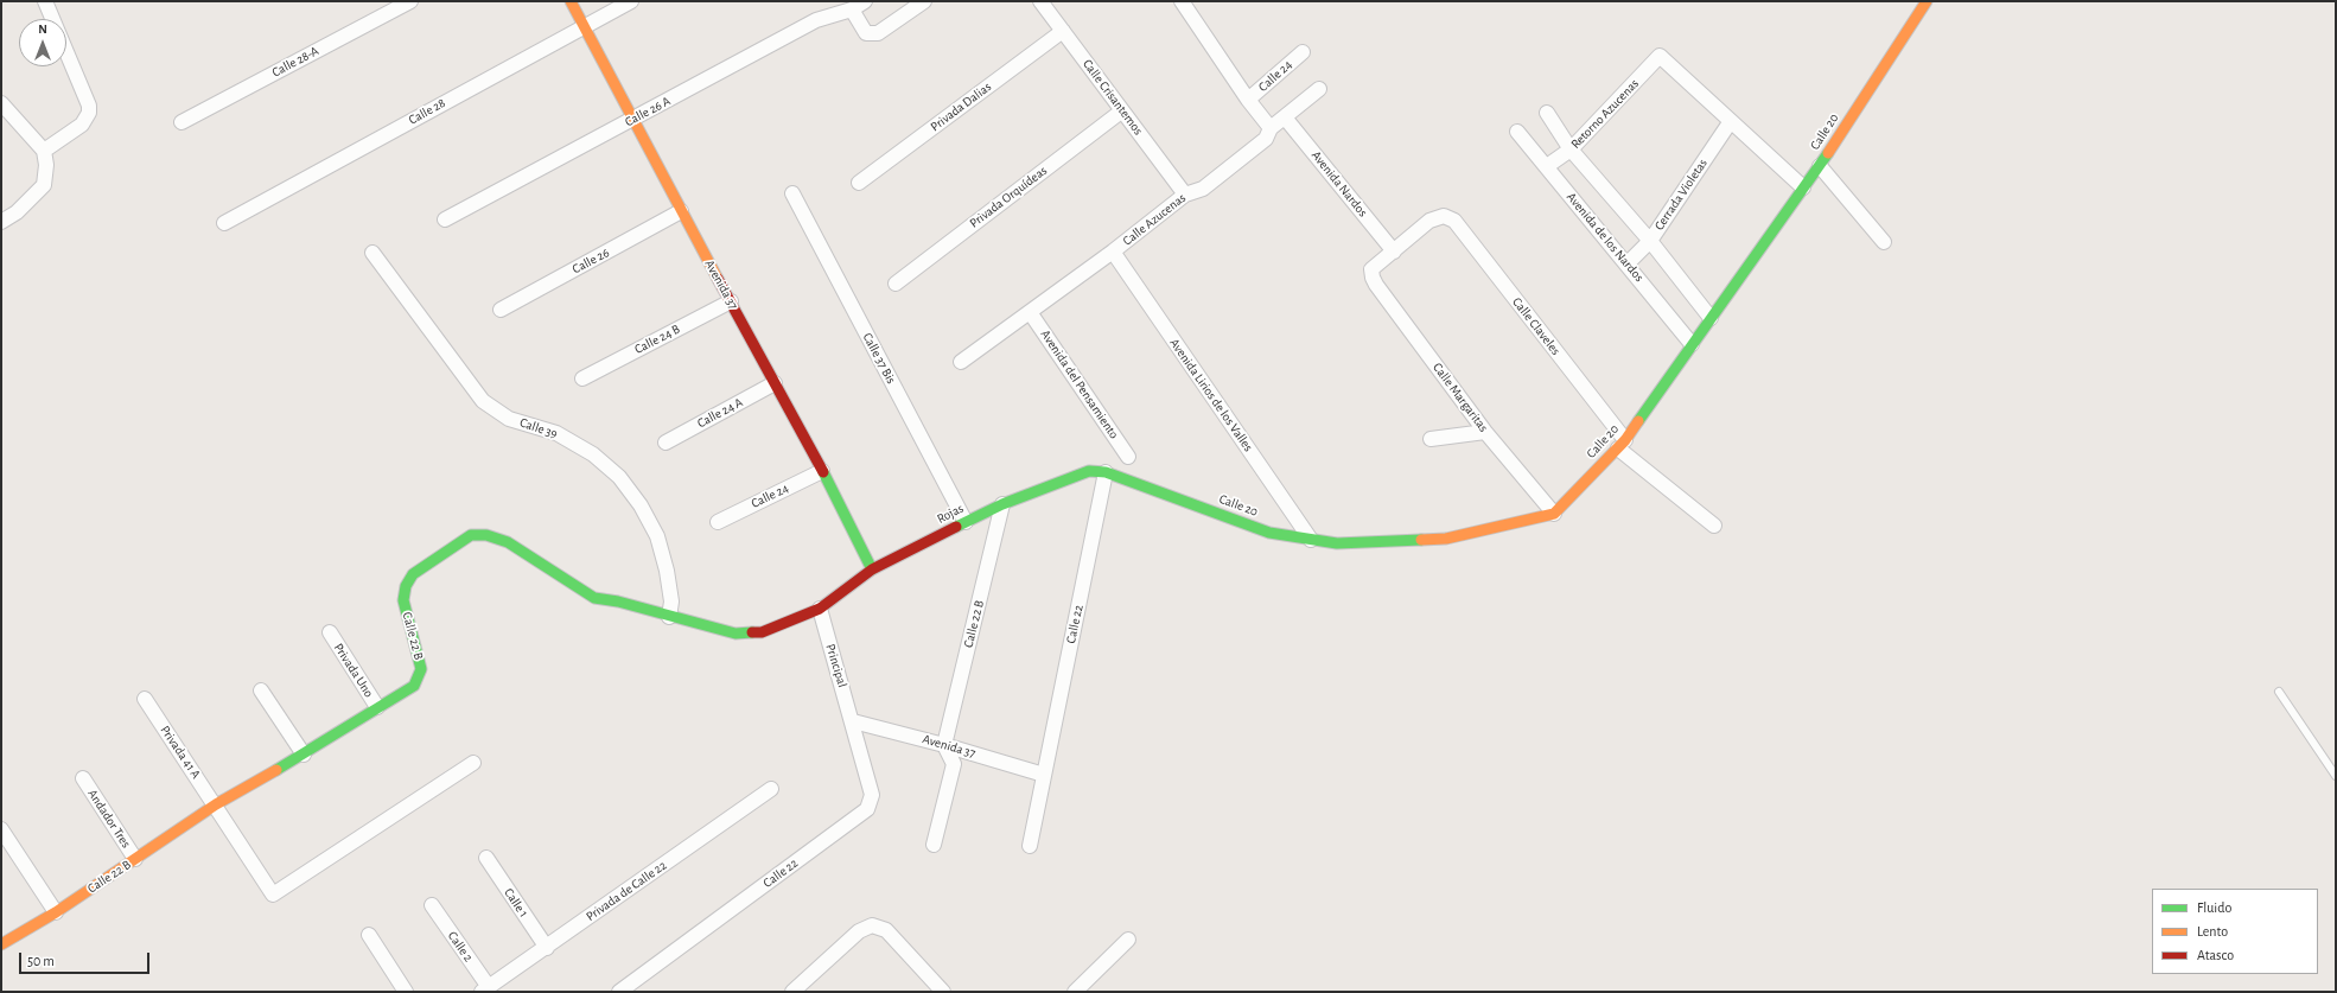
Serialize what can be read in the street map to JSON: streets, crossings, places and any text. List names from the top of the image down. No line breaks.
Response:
{"streets":{"street":["Calle 28-A","Calle 24","Calle Crisantemos","Privada Dalias","Calle 28","Calle 26 A","Retorno Azucenas","Calle 20","Avenida Nardos","Cerrada Violetas","Privada Orquídeas","Calle Azucenas","Avenida de los Nardos","Calle 26","Avenida 37","Calle Claveles","Calle 24 B","Calle 37 Bis","Avenida del Pensamiento","Avenida Lirios de los Valles","Calle Margaritas","Calle 24 A","Calle 39","Rojas","Calle 22 B","Calle 22","Principal","Privada Uno","Privada 41 A","Andador Tres","Privada de Calle 22","Calle 1","Calle 2"]},"crossings":[["Calle 24","Avenida 37"],["Calle Crisantemos","Privada Dalias"],["Calle Crisantemos","Privada Orquídeas"],["Calle Crisantemos","Calle Azucenas"],["Calle 28","Avenida 37"],["Calle 26 A","Avenida 37"],["Retorno Azucenas","Cerrada Violetas"],["Retorno Azucenas","Avenida de los Nardos"],["Calle 20","Avenida de los Nardos"],["Calle 20","Calle Claveles"],["Calle 20","Avenida Lirios de los Valles"],["Calle 20","Calle Margaritas"],["Calle 20","Rojas"],["Calle 20","Calle 22"],["Avenida Nardos","Calle Azucenas"],["Avenida Nardos","Calle Claveles"],["Avenida Nardos","Calle Margaritas"],["Cerrada Violetas","Avenida de los Nardos"],["Calle Azucenas","Avenida del Pensamiento"],["Calle Azucenas","Avenida Lirios de los Valles"],["Calle 26","Avenida 37"],["Avenida 37","Calle 24 B"],["Avenida 37","Calle 24 A"],["Avenida 37","Rojas"],["Avenida 37","Calle 22 B"],["Avenida 37","Calle 22"],["Avenida 37","Principal"],["Calle Claveles","Calle Margaritas"],["Calle 37 Bis","Rojas"],["Calle 39","Calle 22 B"],["Rojas","Calle 22 B"],["Rojas","Calle 22"],["Rojas","Principal"],["Calle 22 B","Principal"],["Calle 22 B","Privada Uno"],["Calle 22 B","Privada 41 A"],["Calle 22 B","Andador Tres"],["Calle 22","Principal"],["Privada de Calle 22","Calle 1"],["Privada de Calle 22","Calle 2"]],"legend":["Fluido","Lento","Atasco"],"scale_bar":"50 m","north":"top"}
